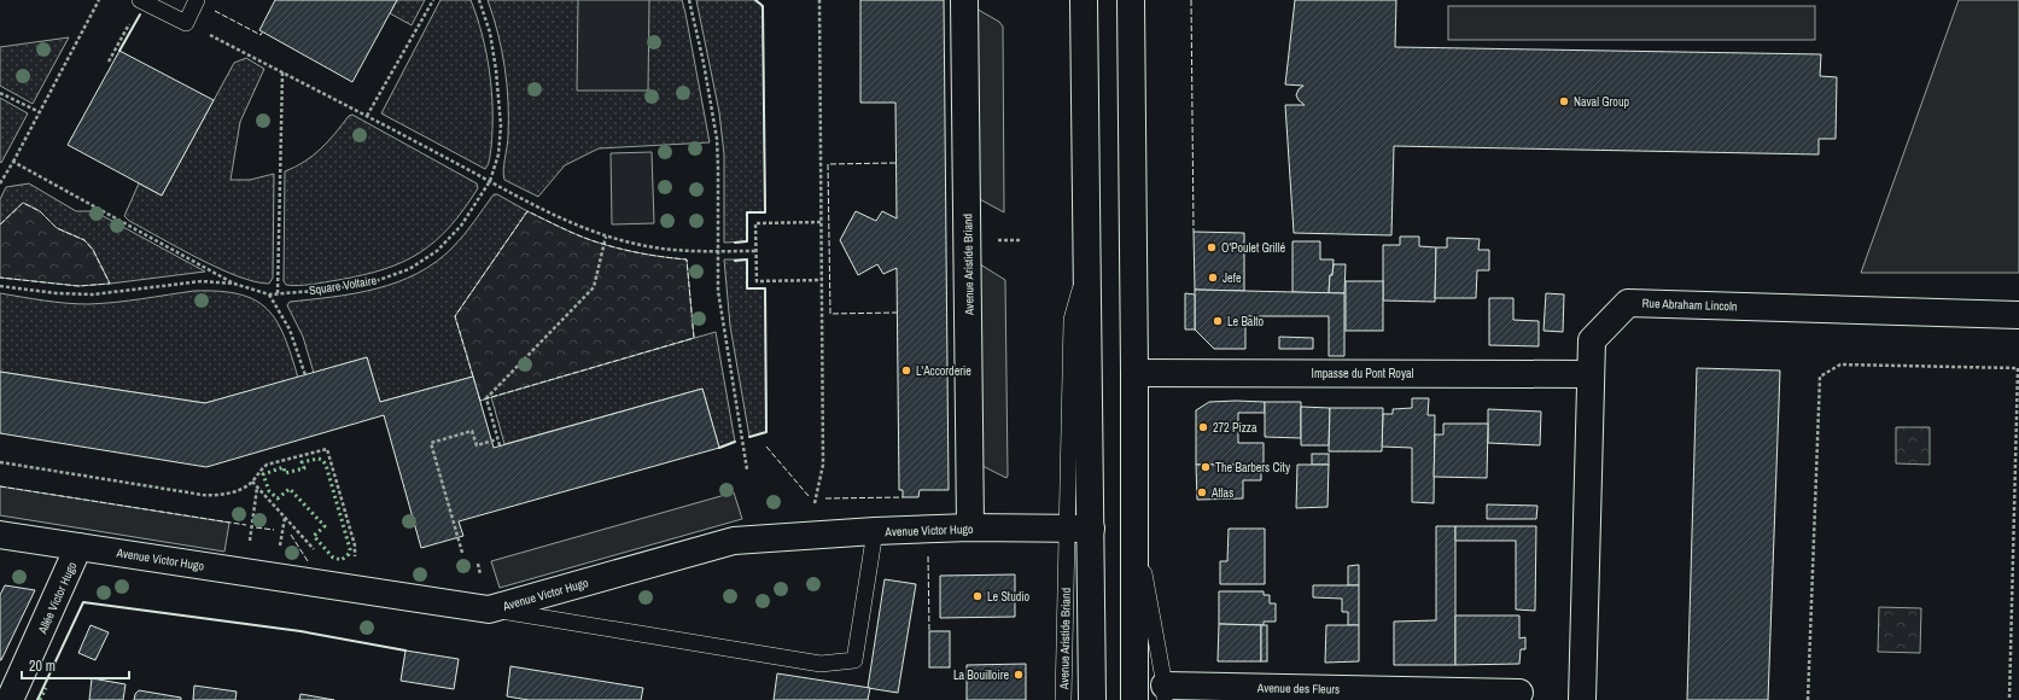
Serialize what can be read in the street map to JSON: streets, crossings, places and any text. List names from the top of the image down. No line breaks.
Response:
{"streets":{"street":["Avenue Aristide Briand","Rue Abraham Lincoln","Impasse du Pont Royal","Avenue Victor Hugo","Allée Victor Hugo","Avenue des Fleurs"],"path":["Square Voltaire"]},"crossings":[["Avenue Aristide Briand","Avenue Victor Hugo"],["Rue Abraham Lincoln","Impasse du Pont Royal"],["Avenue Victor Hugo","Allée Victor Hugo"]],"places":["Naval Group","O'Poulet Grillé","Jefe","Le Balto","L'Accorderie","272 Pizza","The Barbers City","Atlas","Le Studio","La Bouilloire"],"scale_bar":"20 m"}
